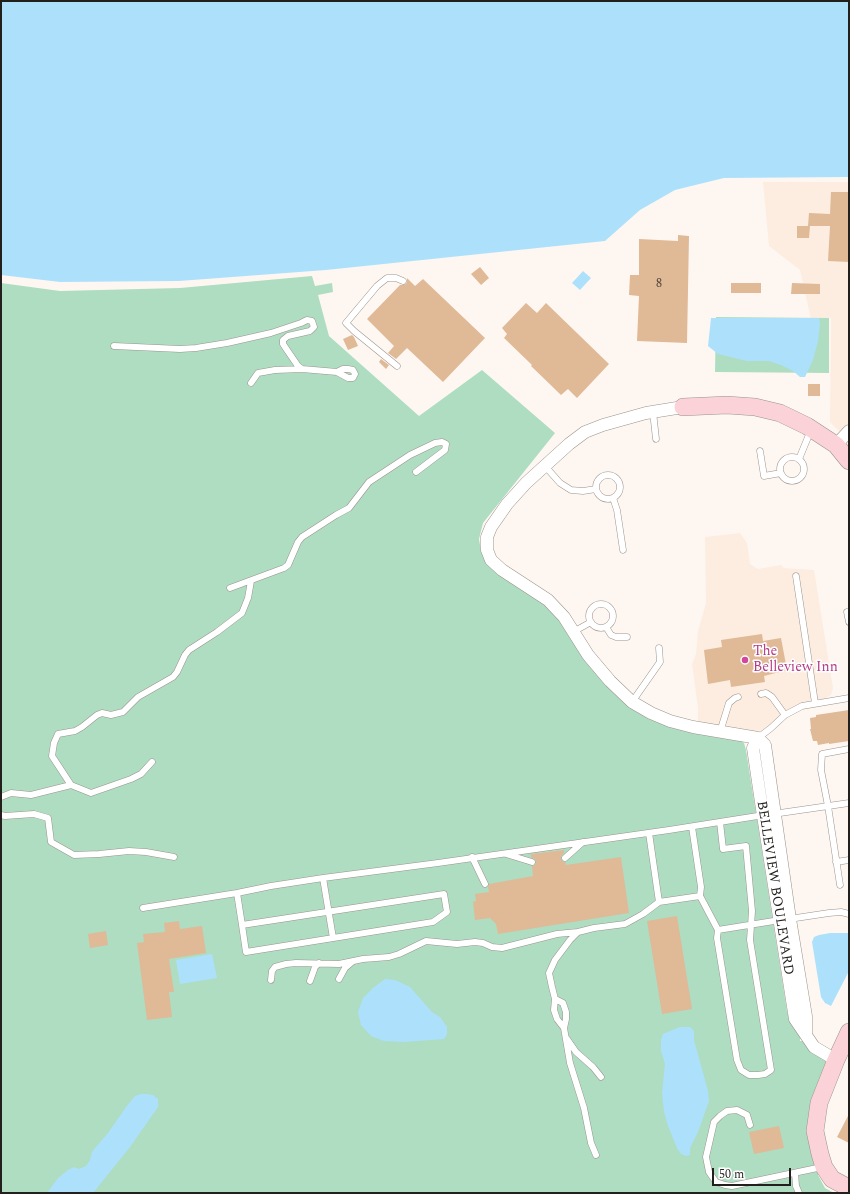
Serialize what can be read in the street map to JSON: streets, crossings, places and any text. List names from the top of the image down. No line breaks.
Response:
{"streets":{"street":["BELLEVIEW BOULEVARD"]},"places":["The Belleview Inn"],"house_numbers":["8"],"scale_bar":"50 m"}
